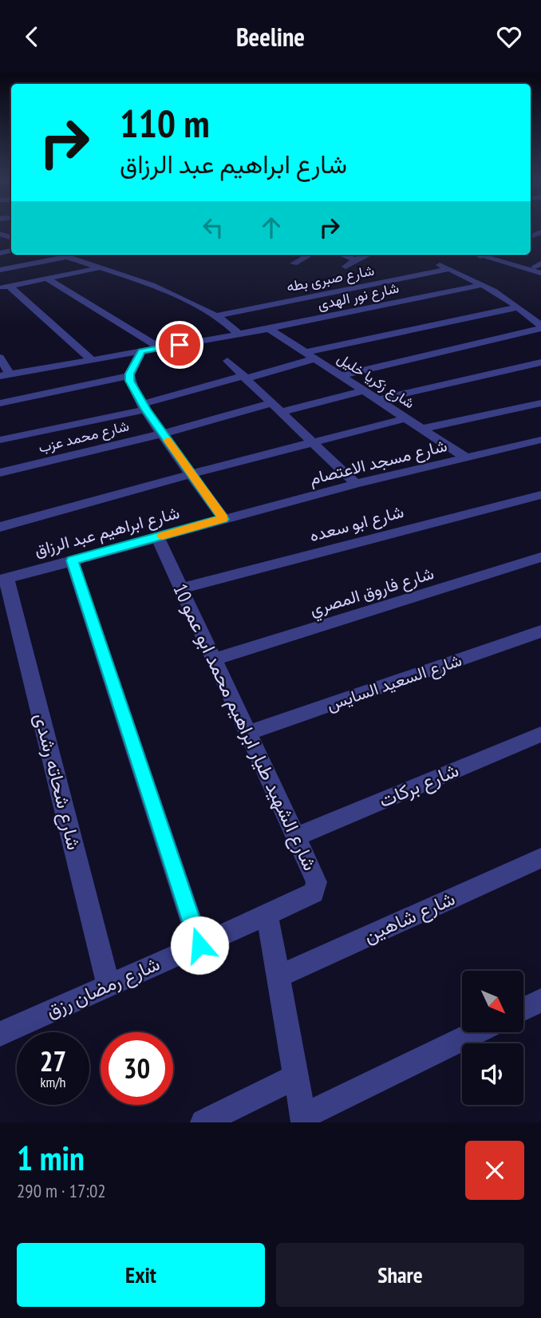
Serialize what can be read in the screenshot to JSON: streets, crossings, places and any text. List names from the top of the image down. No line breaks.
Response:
{"streets":{"street":["شارع صبرى بطه","شارع نور الهدى","شارع زكريا خليل","شارع محمد عزب","شارع مسجد الاعتصام","شارع ابو سعده","شارع ابراهيم عبد الرزاق","شارع فاروق المصري","شارع السعيد السايس","شارع الشهيد طيار ابراهيم محمد ابو عمو 10","شارع شحاته رشدى","شارع بركات","شارع شاهين","شارع رمضان رزق"]},"crossings":[["شارع نور الهدى","شارع زكريا خليل"],["شارع زكريا خليل","شارع مسجد الاعتصام"],["شارع مسجد الاعتصام","شارع ابراهيم عبد الرزاق"],["شارع ابو سعده","شارع الشهيد طيار ابراهيم محمد ابو عمو 10"],["شارع ابراهيم عبد الرزاق","شارع الشهيد طيار ابراهيم محمد ابو عمو 10"],["شارع ابراهيم عبد الرزاق","شارع شحاته رشدى"],["شارع فاروق المصري","شارع الشهيد طيار ابراهيم محمد ابو عمو 10"],["شارع السعيد السايس","شارع الشهيد طيار ابراهيم محمد ابو عمو 10"],["شارع الشهيد طيار ابراهيم محمد ابو عمو 10","شارع بركات"],["شارع الشهيد طيار ابراهيم محمد ابو عمو 10","شارع رمضان رزق"],["شارع شحاته رشدى","شارع رمضان رزق"]],"north":"bottom right","page":{"header":"Beeline","turn":["110 m","شارع ابراهيم عبد الرزاق"],"speed":"27 km/h","limit":"30","heading":["1 min","290 m · 17:02"],"buttons":["Exit","Share"]}}
